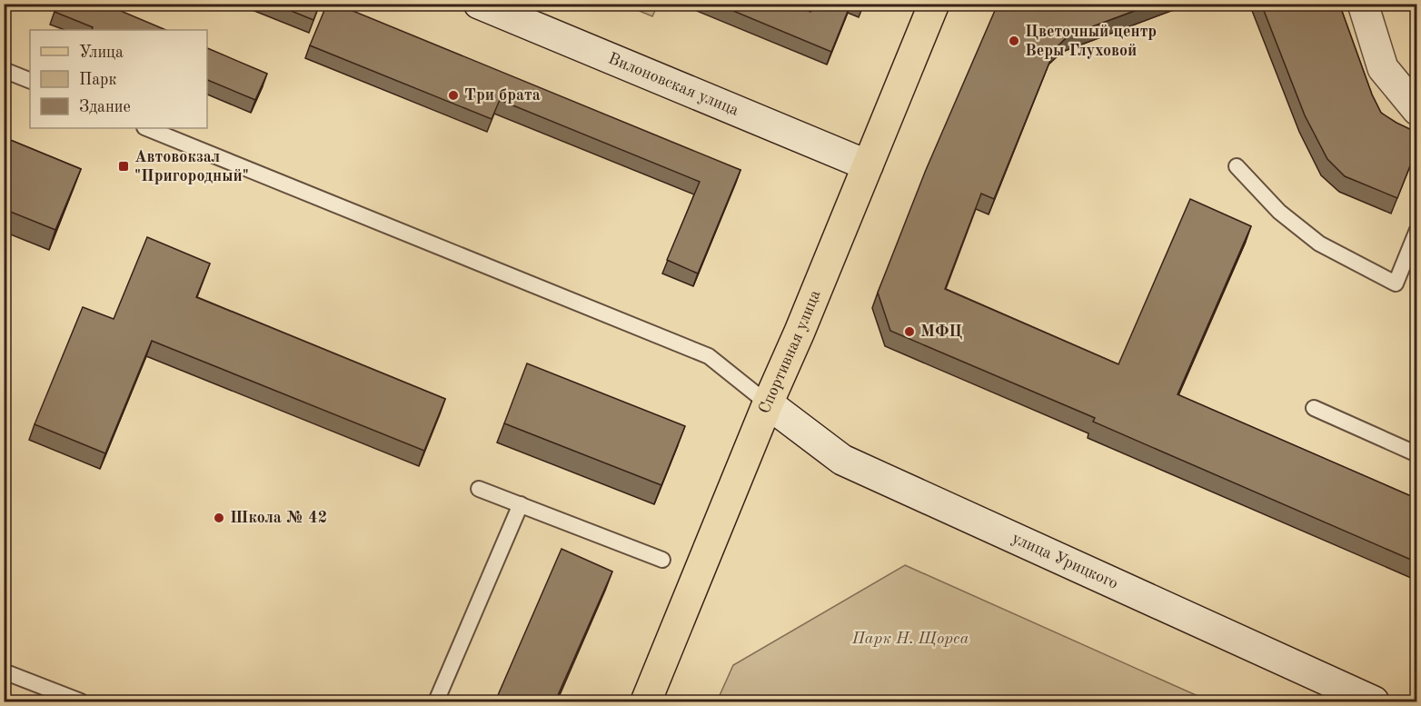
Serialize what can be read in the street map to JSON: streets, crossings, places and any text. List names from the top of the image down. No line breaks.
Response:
{"streets":{"main road":["Вилоновская улица","Спортивная улица","улица Урицкого"]},"crossings":[["Вилоновская улица","Спортивная улица"],["Спортивная улица","улица Урицкого"]],"parks":["Парк Н. Щорса"],"places":{"other":["Цветочный центр Веры Глуховой","Три брата","МФЦ","Школа № 42"],"transit":["Автовокзал \"Пригородный\""]},"legend":["Улица","Парк","Здание"]}
